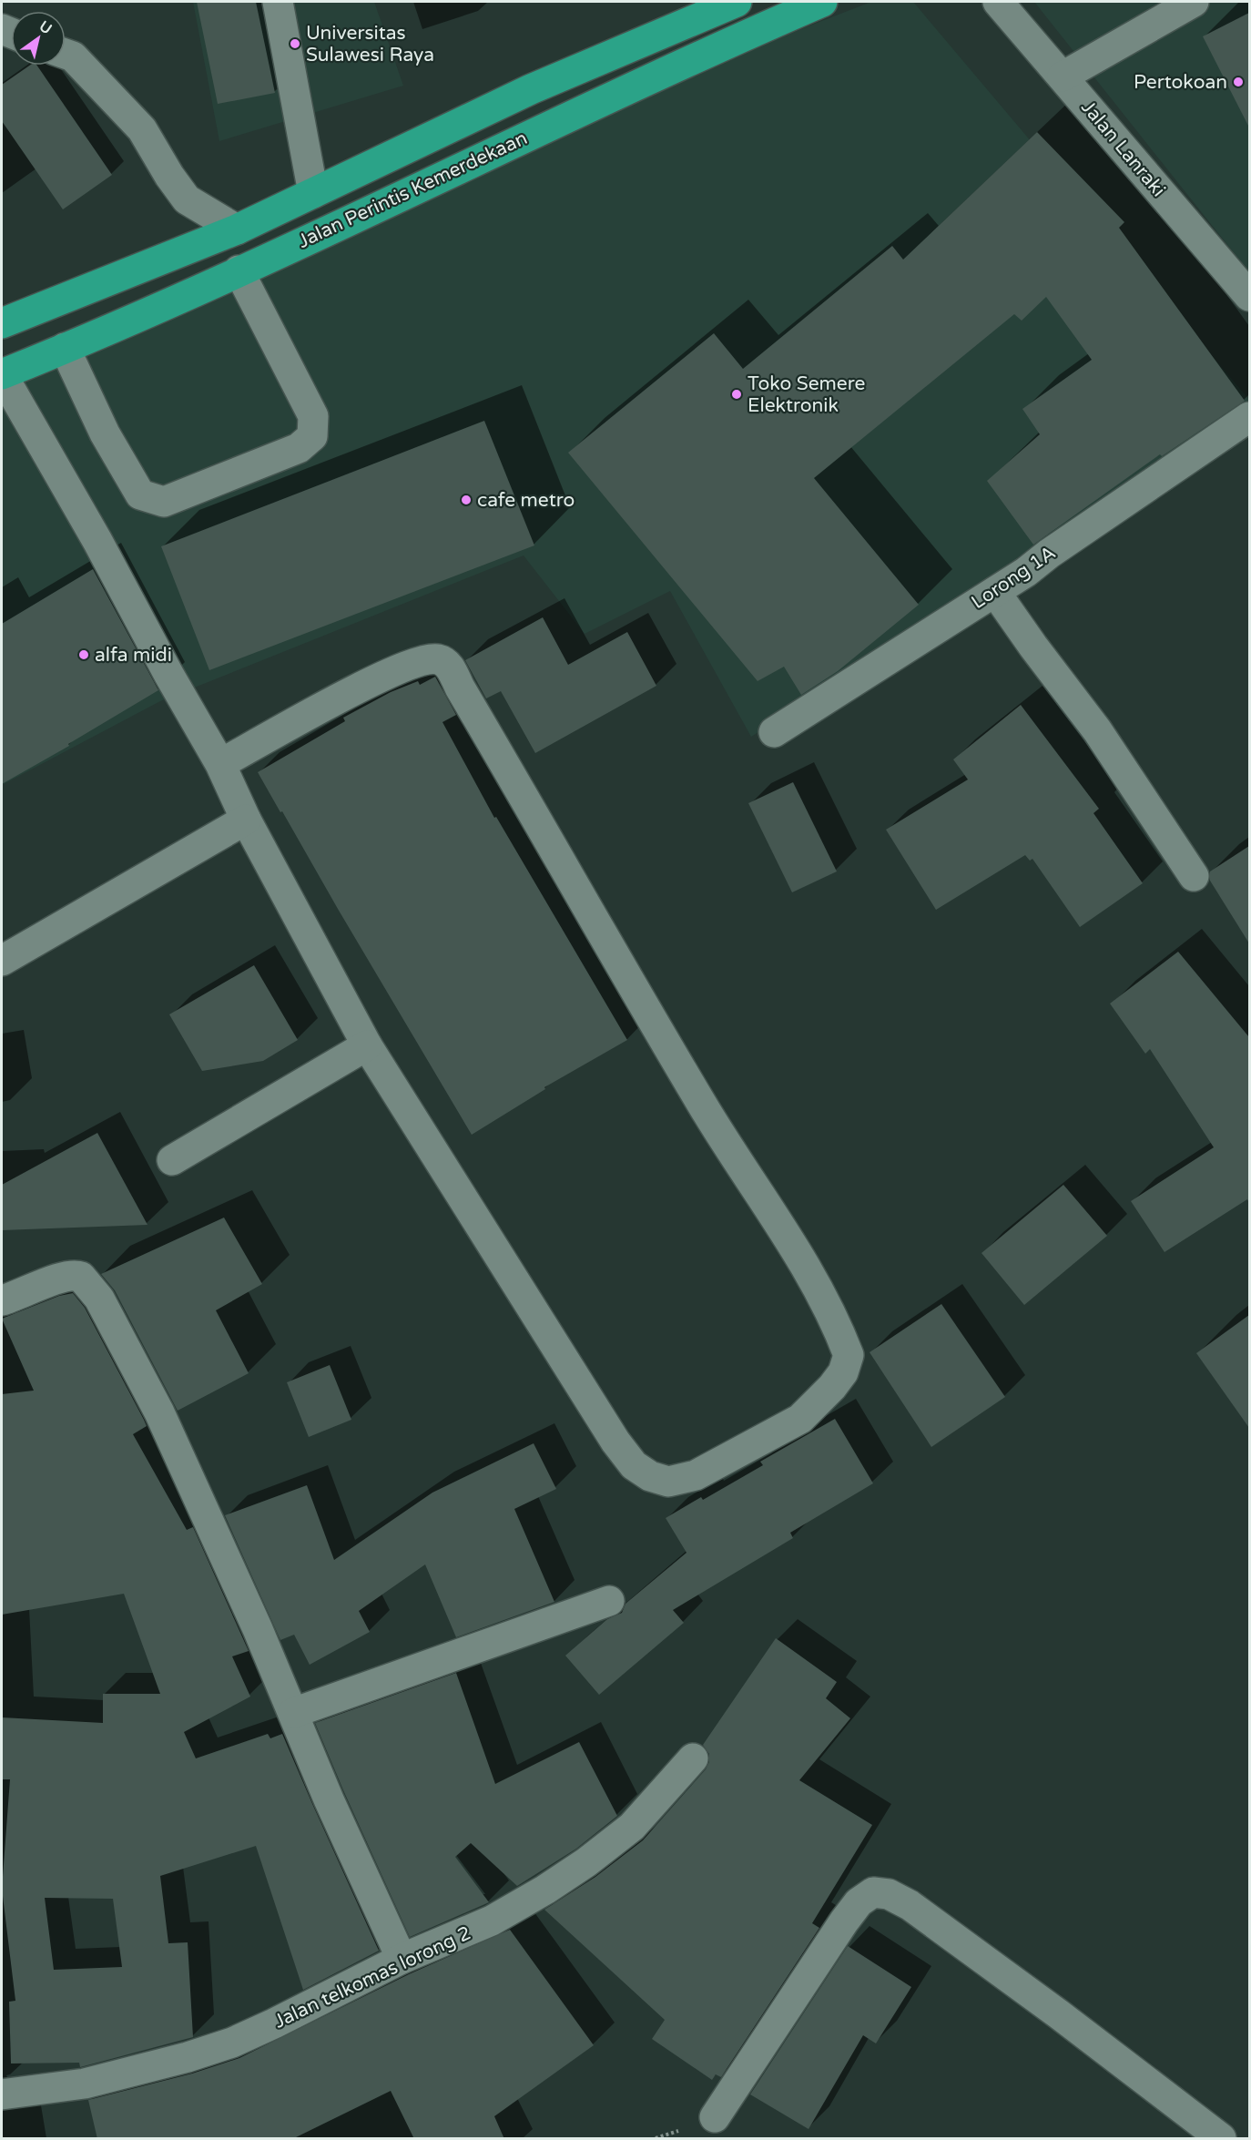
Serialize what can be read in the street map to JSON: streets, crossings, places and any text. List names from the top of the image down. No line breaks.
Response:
{"streets":{"highway":["Jalan Perintis Kemerdekaan"],"street":["Jalan Lanraki","Lorong 1A","Jalan telkomas lorong 2"]},"places":["Universitas Sulawesi Raya","Pertokoan","Toko Semere Elektronik","cafe metro","alfa midi"],"north":"top right"}
